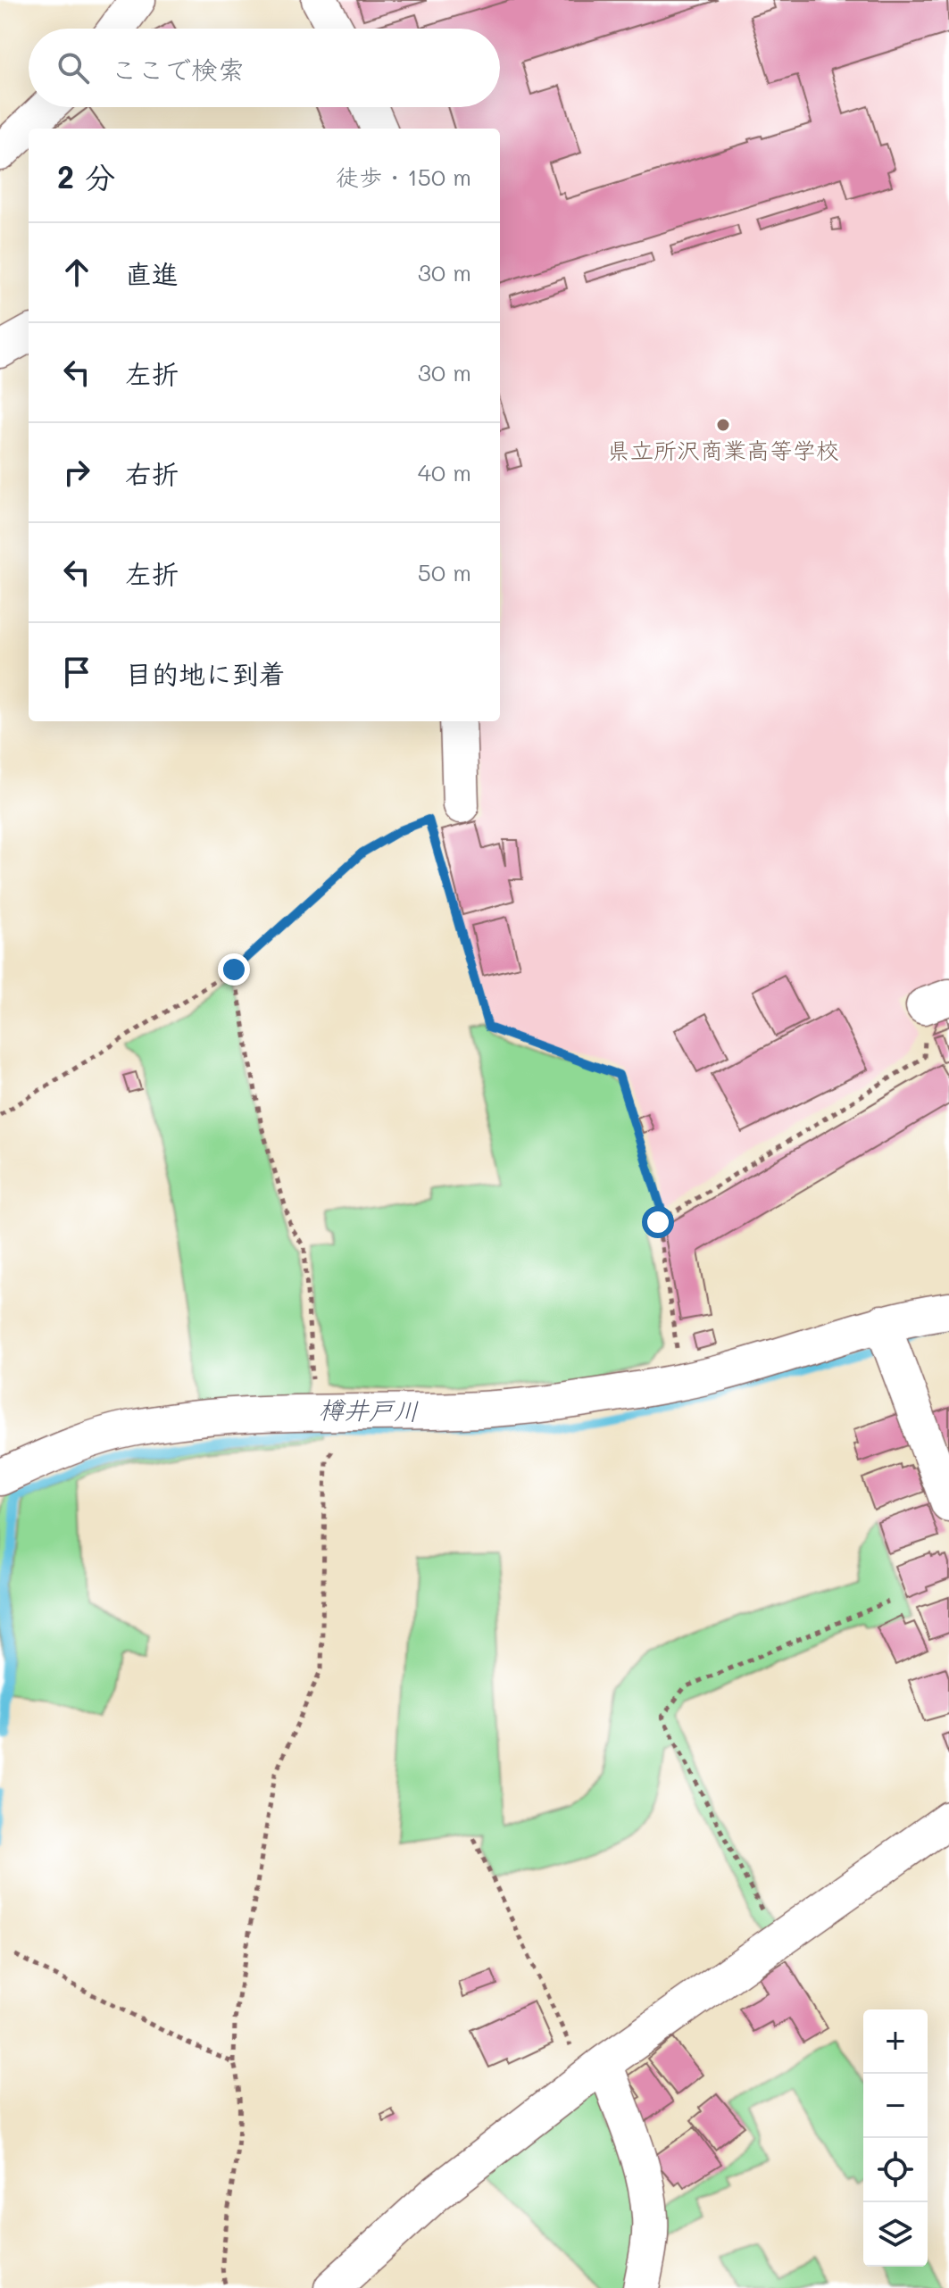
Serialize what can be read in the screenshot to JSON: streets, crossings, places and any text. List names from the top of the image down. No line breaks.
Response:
{"water":["樽井戸川"],"places":["県立所沢商業高等学校"],"page":{"search":"ここで検索","heading":["2 分","徒歩 · 150 m"],"list":[["直進","30 m"],["左折","30 m"],["右折","40 m"],["左折","50 m"],"目的地に到着"],"map_buttons":["+","−"]}}
